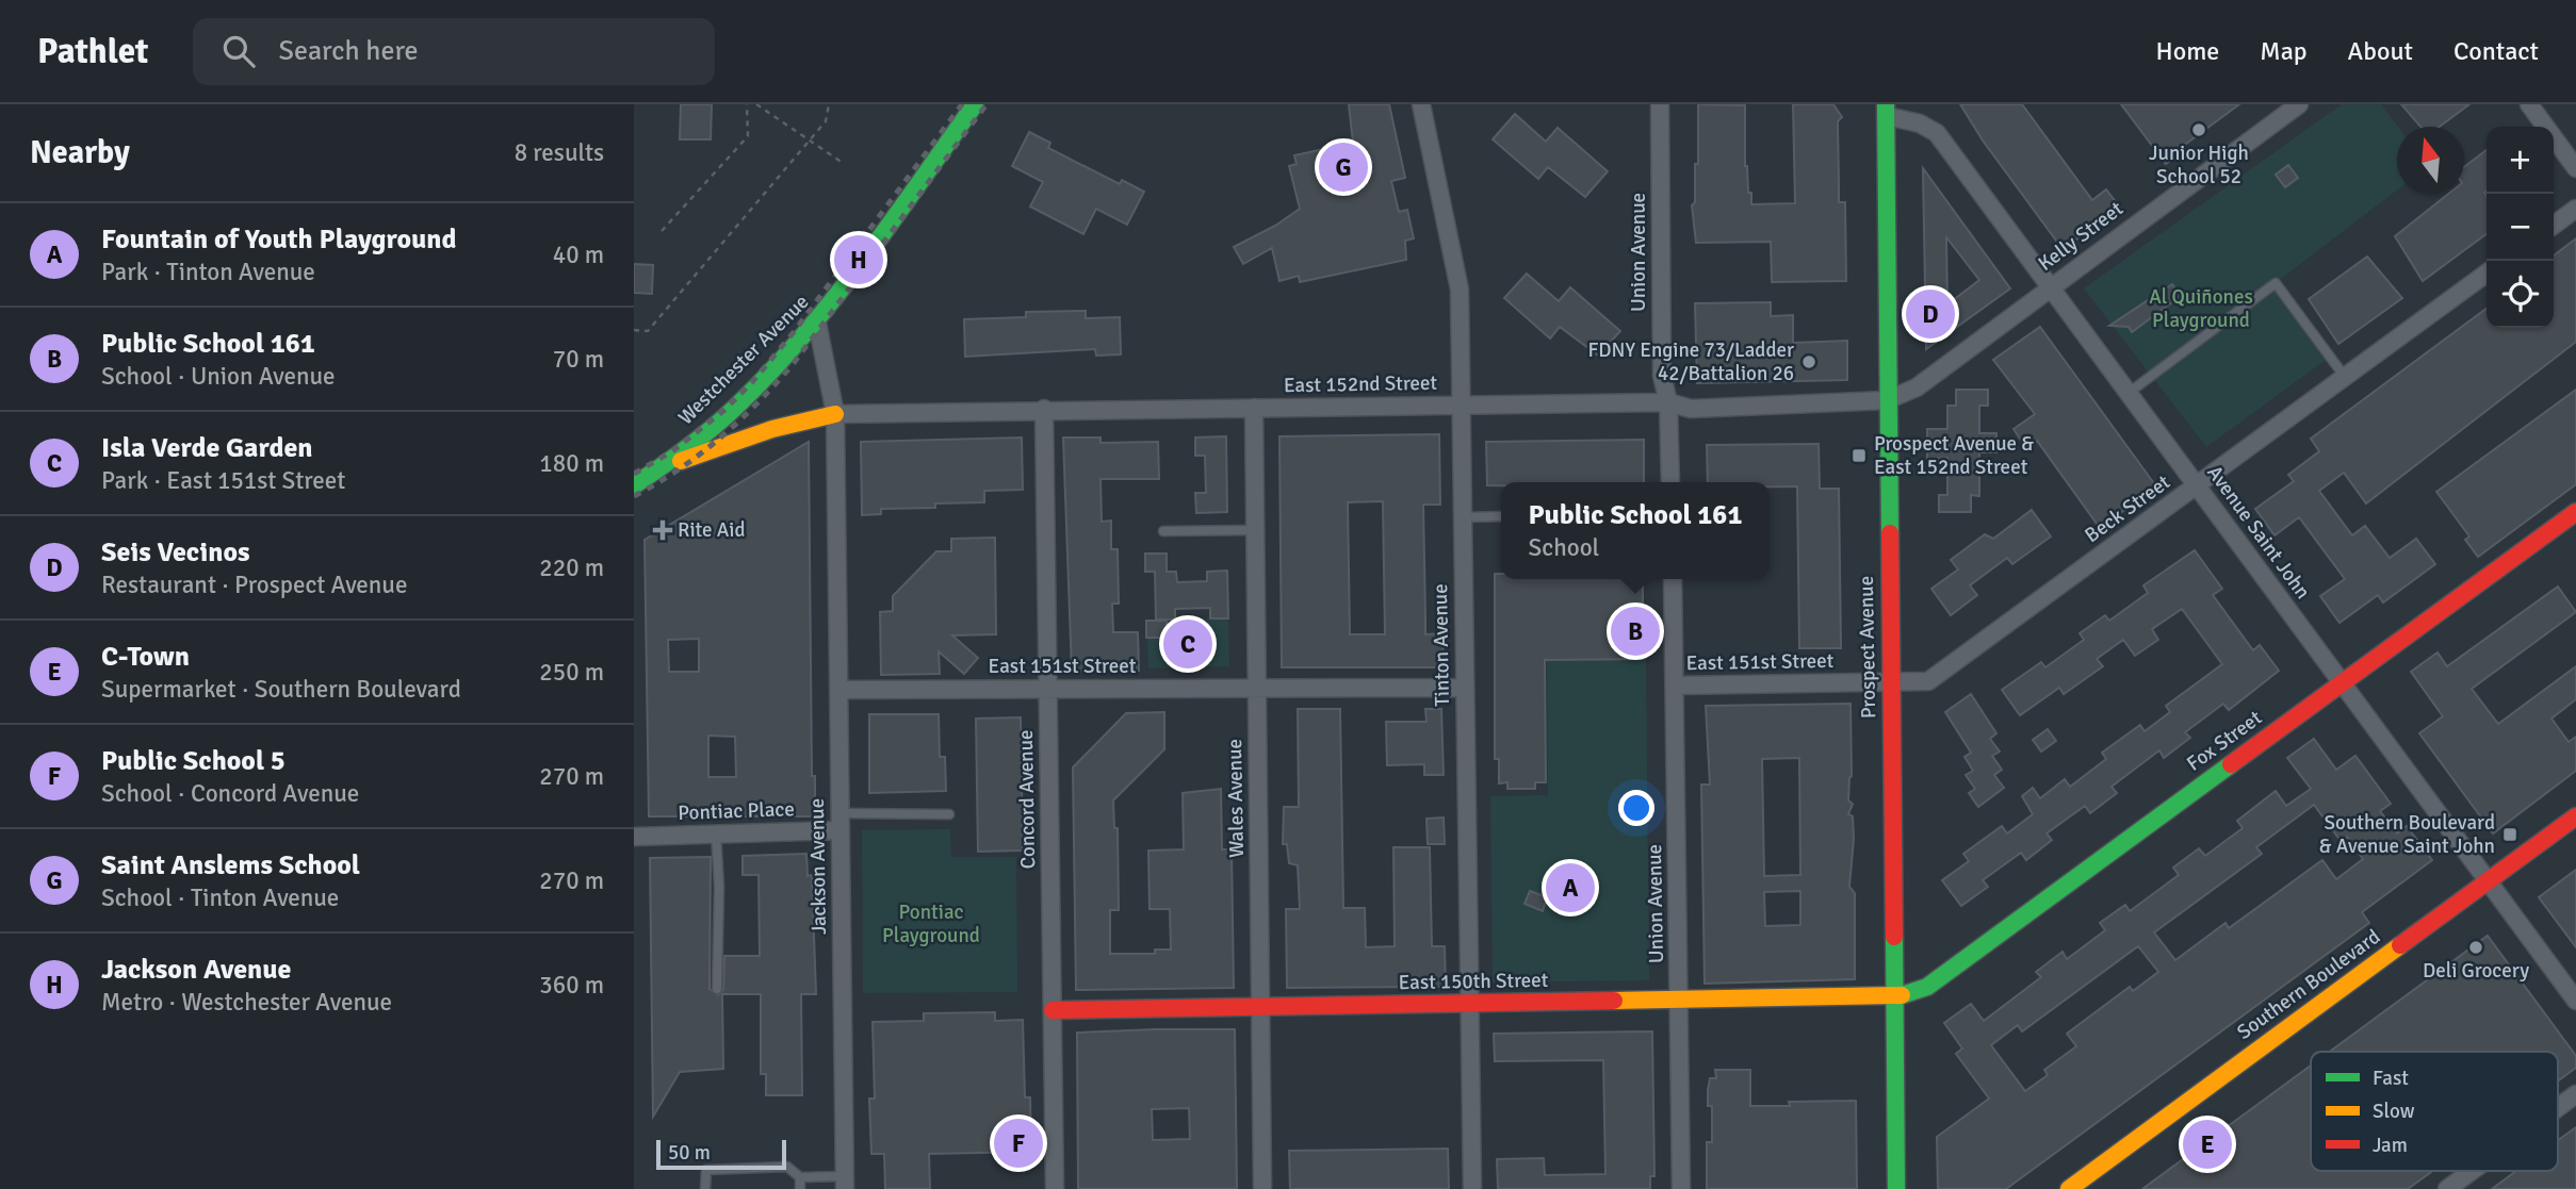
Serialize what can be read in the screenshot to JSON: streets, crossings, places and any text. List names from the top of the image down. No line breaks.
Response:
{"streets":{"street":["Kelly Street","Union Avenue","Westchester Avenue","East 152nd Street","Beck Street","Avenue Saint John","Tinton Avenue","Prospect Avenue","East 151st Street","Fox Street","Wales Avenue","Concord Avenue","Pontiac Place","Jackson Avenue","East 150th Street","Southern Boulevard"]},"crossings":[["Kelly Street","East 152nd Street"],["Kelly Street","Avenue Saint John"],["Kelly Street","Prospect Avenue"],["Union Avenue","East 152nd Street"],["Union Avenue","East 151st Street"],["Union Avenue","East 150th Street"],["Westchester Avenue","Jackson Avenue"],["East 152nd Street","Tinton Avenue"],["East 152nd Street","Prospect Avenue"],["East 152nd Street","Wales Avenue"],["East 152nd Street","Concord Avenue"],["East 152nd Street","Jackson Avenue"],["Beck Street","Avenue Saint John"],["Beck Street","Prospect Avenue"],["Beck Street","East 151st Street"],["Avenue Saint John","Prospect Avenue"],["Avenue Saint John","Fox Street"],["Avenue Saint John","Southern Boulevard"],["Tinton Avenue","East 151st Street"],["Tinton Avenue","East 150th Street"],["Prospect Avenue","East 151st Street"],["Prospect Avenue","Fox Street"],["Prospect Avenue","East 150th Street"],["East 151st Street","Wales Avenue"],["East 151st Street","Concord Avenue"],["East 151st Street","Jackson Avenue"],["Fox Street","East 150th Street"],["Wales Avenue","East 150th Street"],["Concord Avenue","East 150th Street"],["Pontiac Place","Jackson Avenue"]],"parks":["Al Quiñones Playground","Pontiac Playground"],"places":{"other":["Junior High School 52","FDNY Engine 73/Ladder 42/Battalion 26","Deli Grocery"],"transit":["Prospect Avenue & East 152nd Street","Southern Boulevard & Avenue Saint John"],"health":["Rite Aid"]},"legend":["Fast","Slow","Jam"],"scale_bar":"50 m","north":"top","page":{"header":"Pathlet","search":"Search here","nav":["Home","Map","About","Contact"],"heading":["Nearby","8 results"],"map_buttons":["+","−"],"pins":["G","H","D","B","C","A","F","E"],"list":[{"mark":"A","name":"Fountain of Youth Playground","note":"Park · Tinton Avenue","value":"40 m"},{"mark":"B","name":"Public School 161","note":"School · Union Avenue","value":"70 m"},{"mark":"C","name":"Isla Verde Garden","note":"Park · East 151st Street","value":"180 m"},{"mark":"D","name":"Seis Vecinos","note":"Restaurant · Prospect Avenue","value":"220 m"},{"mark":"E","name":"C-Town","note":"Supermarket · Southern Boulevard","value":"250 m"},{"mark":"F","name":"Public School 5","note":"School · Concord Avenue","value":"270 m"},{"mark":"G","name":"Saint Anslems School","note":"School · Tinton Avenue","value":"270 m"},{"mark":"H","name":"Jackson Avenue","note":"Metro · Westchester Avenue","value":"360 m"}],"popup":["Public School 161","School"],"scale":"50 m"}}
